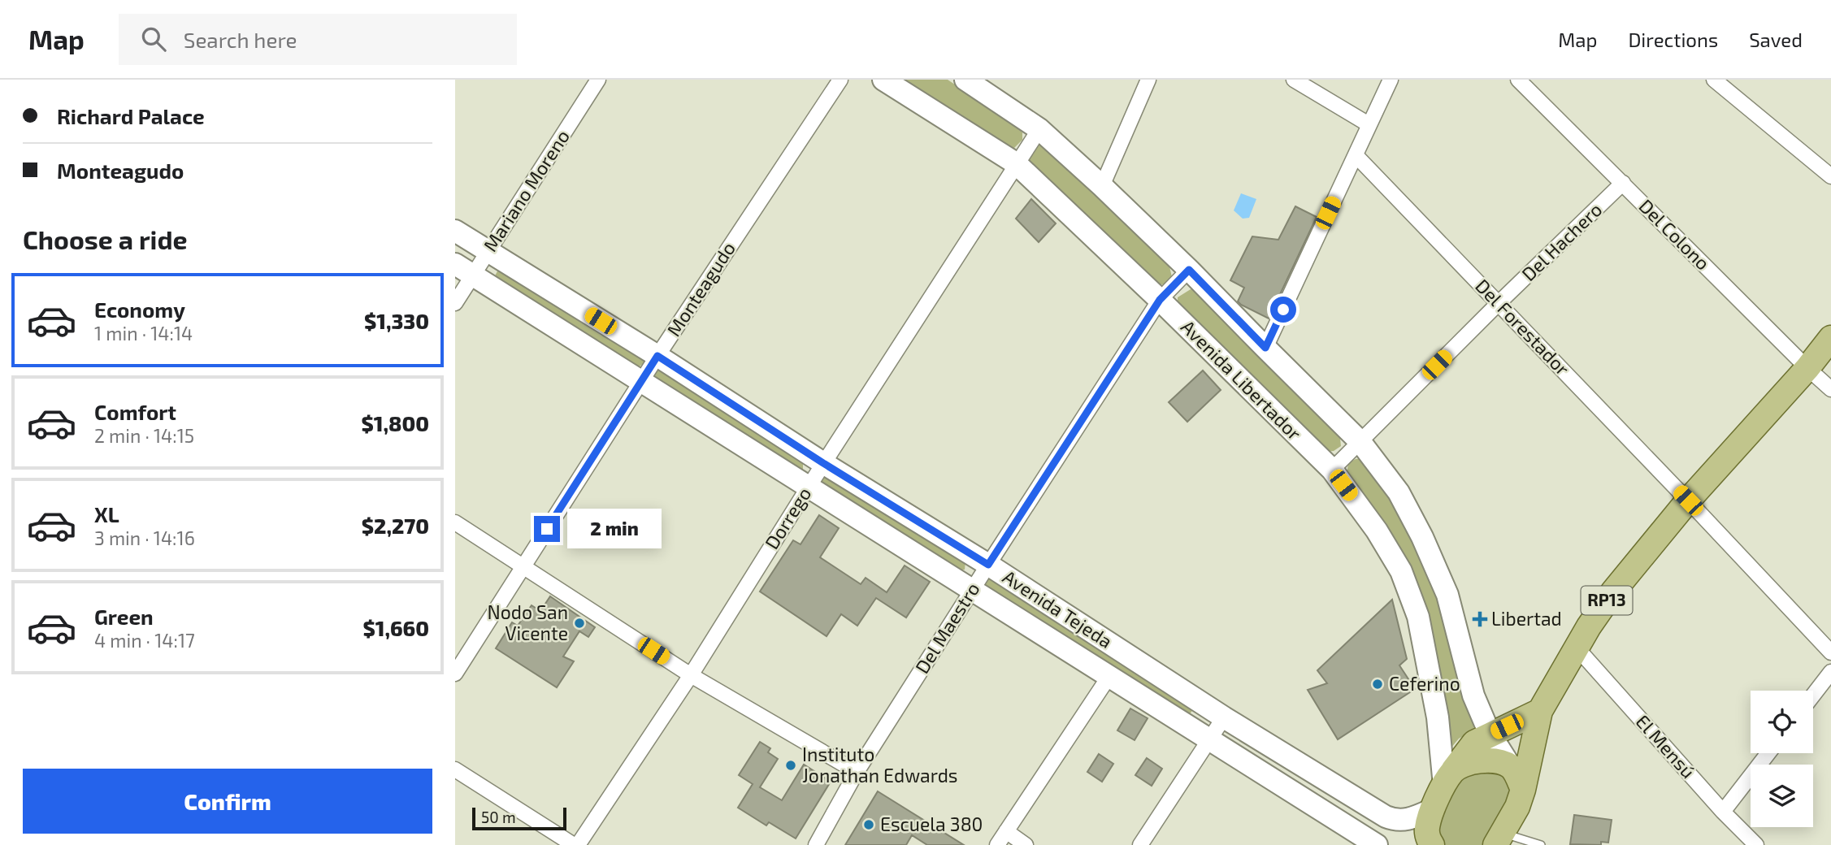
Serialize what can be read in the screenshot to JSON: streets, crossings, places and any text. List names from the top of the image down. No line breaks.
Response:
{"streets":{"main road":["Avenida Libertador","RP13","Avenida Tejeda"],"street":["Mariano Moreno","Del Colono","Del Hachero","Monteagudo","Del Forestador","Dorrego","Del Maestro","El Mensú"]},"crossings":[["Mariano Moreno","Avenida Tejeda"],["Del Colono","Del Hachero"],["Del Colono","RP13"],["Del Hachero","Del Forestador"],["Del Hachero","Avenida Libertador"],["Monteagudo","Avenida Tejeda"],["Del Forestador","RP13"],["Avenida Libertador","Dorrego"],["Avenida Libertador","Del Maestro"],["Dorrego","Avenida Tejeda"],["RP13","El Mensú"],["Avenida Tejeda","Del Maestro"]],"places":{"health":["Libertad"],"other":["Nodo San Vicente","Ceferino","Instituto Jonathan Edwards","Escuela 380"]},"scale_bar":"50 m","page":{"header":"Map","search":"Search here","nav":["Map","Directions","Saved"],"banner":["Richard Palace","Monteagudo"],"heading":"Choose a ride","list":[{"name":"Economy","note":"1 min · 14:14","value":"$1,330"},{"name":"Comfort","note":"2 min · 14:15","value":"$1,800"},{"name":"XL","note":"3 min · 14:16","value":"$2,270"},{"name":"Green","note":"4 min · 14:17","value":"$1,660"}],"bubble":"2 min","buttons":"Confirm","scale":"50 m"}}
